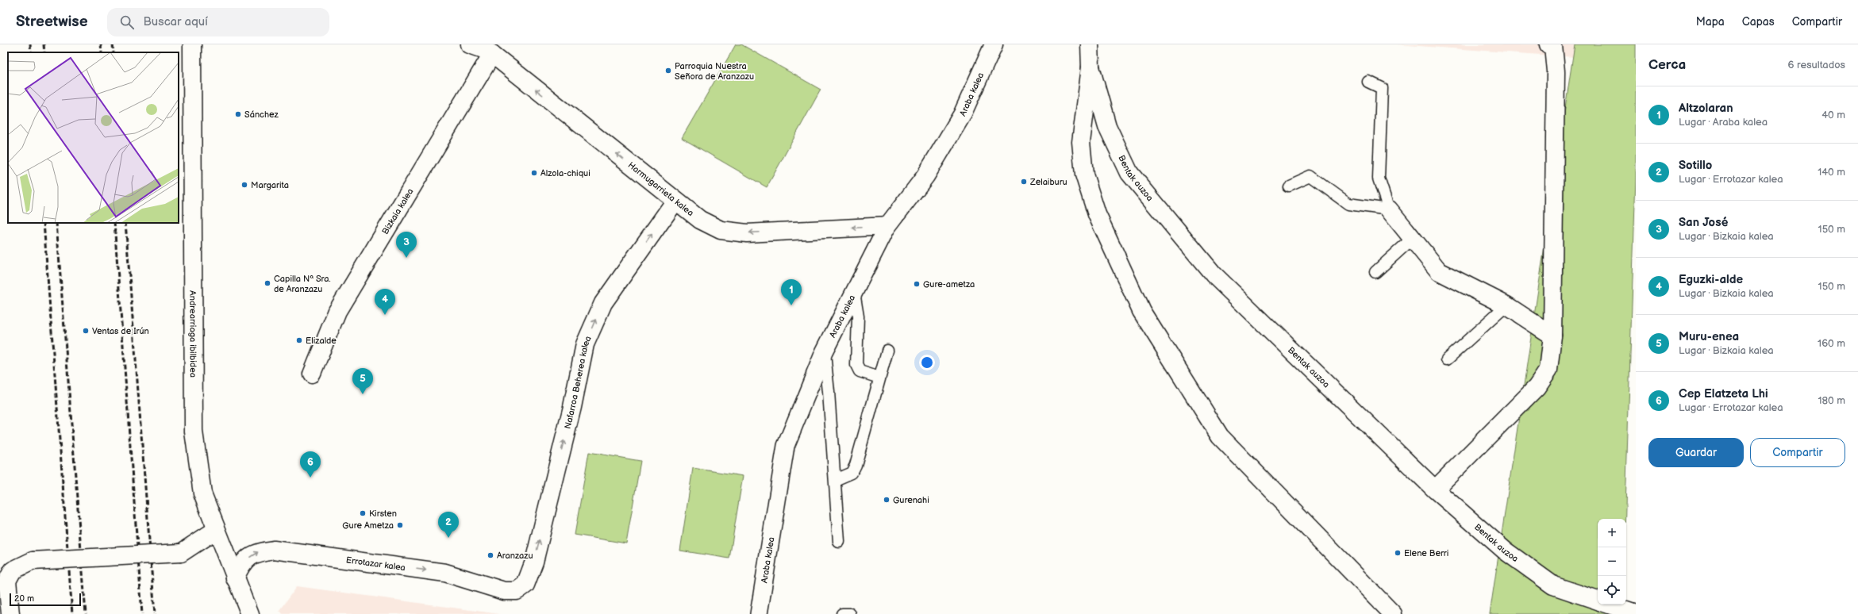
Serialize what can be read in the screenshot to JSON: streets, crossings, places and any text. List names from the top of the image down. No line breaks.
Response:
{"streets":{"street":["Araba kalea","Bentak auzoa","Harmugarrieta kalea","Bizkaia kalea","Andrearriaga ibilbidea","Nafarroa Beherea kalea","Errotazar kalea"]},"crossings":[["Araba kalea","Harmugarrieta kalea"],["Harmugarrieta kalea","Bizkaia kalea"],["Harmugarrieta kalea","Nafarroa Beherea kalea"],["Andrearriaga ibilbidea","Errotazar kalea"],["Nafarroa Beherea kalea","Errotazar kalea"]],"one_way":["Harmugarrieta kalea","Nafarroa Beherea kalea","Errotazar kalea"],"places":["Parroquia Nuestra Señora de Aranzazu","Sánchez","Alzola-chiqui","Zelaiburu","Margarita","Capilla Nª Sra. de Aranzazu","Gure-ametza","Ventas de Irún","Elizalde","Gurenahi","Kirsten","Gure Ametza","Elene Berri","Aranzazu"],"scale_bar":"20 m","page":{"header":"Streetwise","search":"Buscar aquí","nav":["Mapa","Capas","Compartir"],"heading":["Cerca","6 resultados"],"list":[{"mark":"1","name":"Altzolaran","note":"Lugar · Araba kalea","value":"40 m"},{"mark":"2","name":"Sotillo","note":"Lugar · Errotazar kalea","value":"140 m"},{"mark":"3","name":"San José","note":"Lugar · Bizkaia kalea","value":"150 m"},{"mark":"4","name":"Eguzki-alde","note":"Lugar · Bizkaia kalea","value":"150 m"},{"mark":"5","name":"Muru-enea","note":"Lugar · Bizkaia kalea","value":"160 m"},{"mark":"6","name":"Cep Elatzeta Lhi","note":"Lugar · Errotazar kalea","value":"180 m"}],"pins":["3","1","4","5","6","2"],"buttons":["Guardar","Compartir"],"map_buttons":["+","−"],"scale":"20 m"}}
